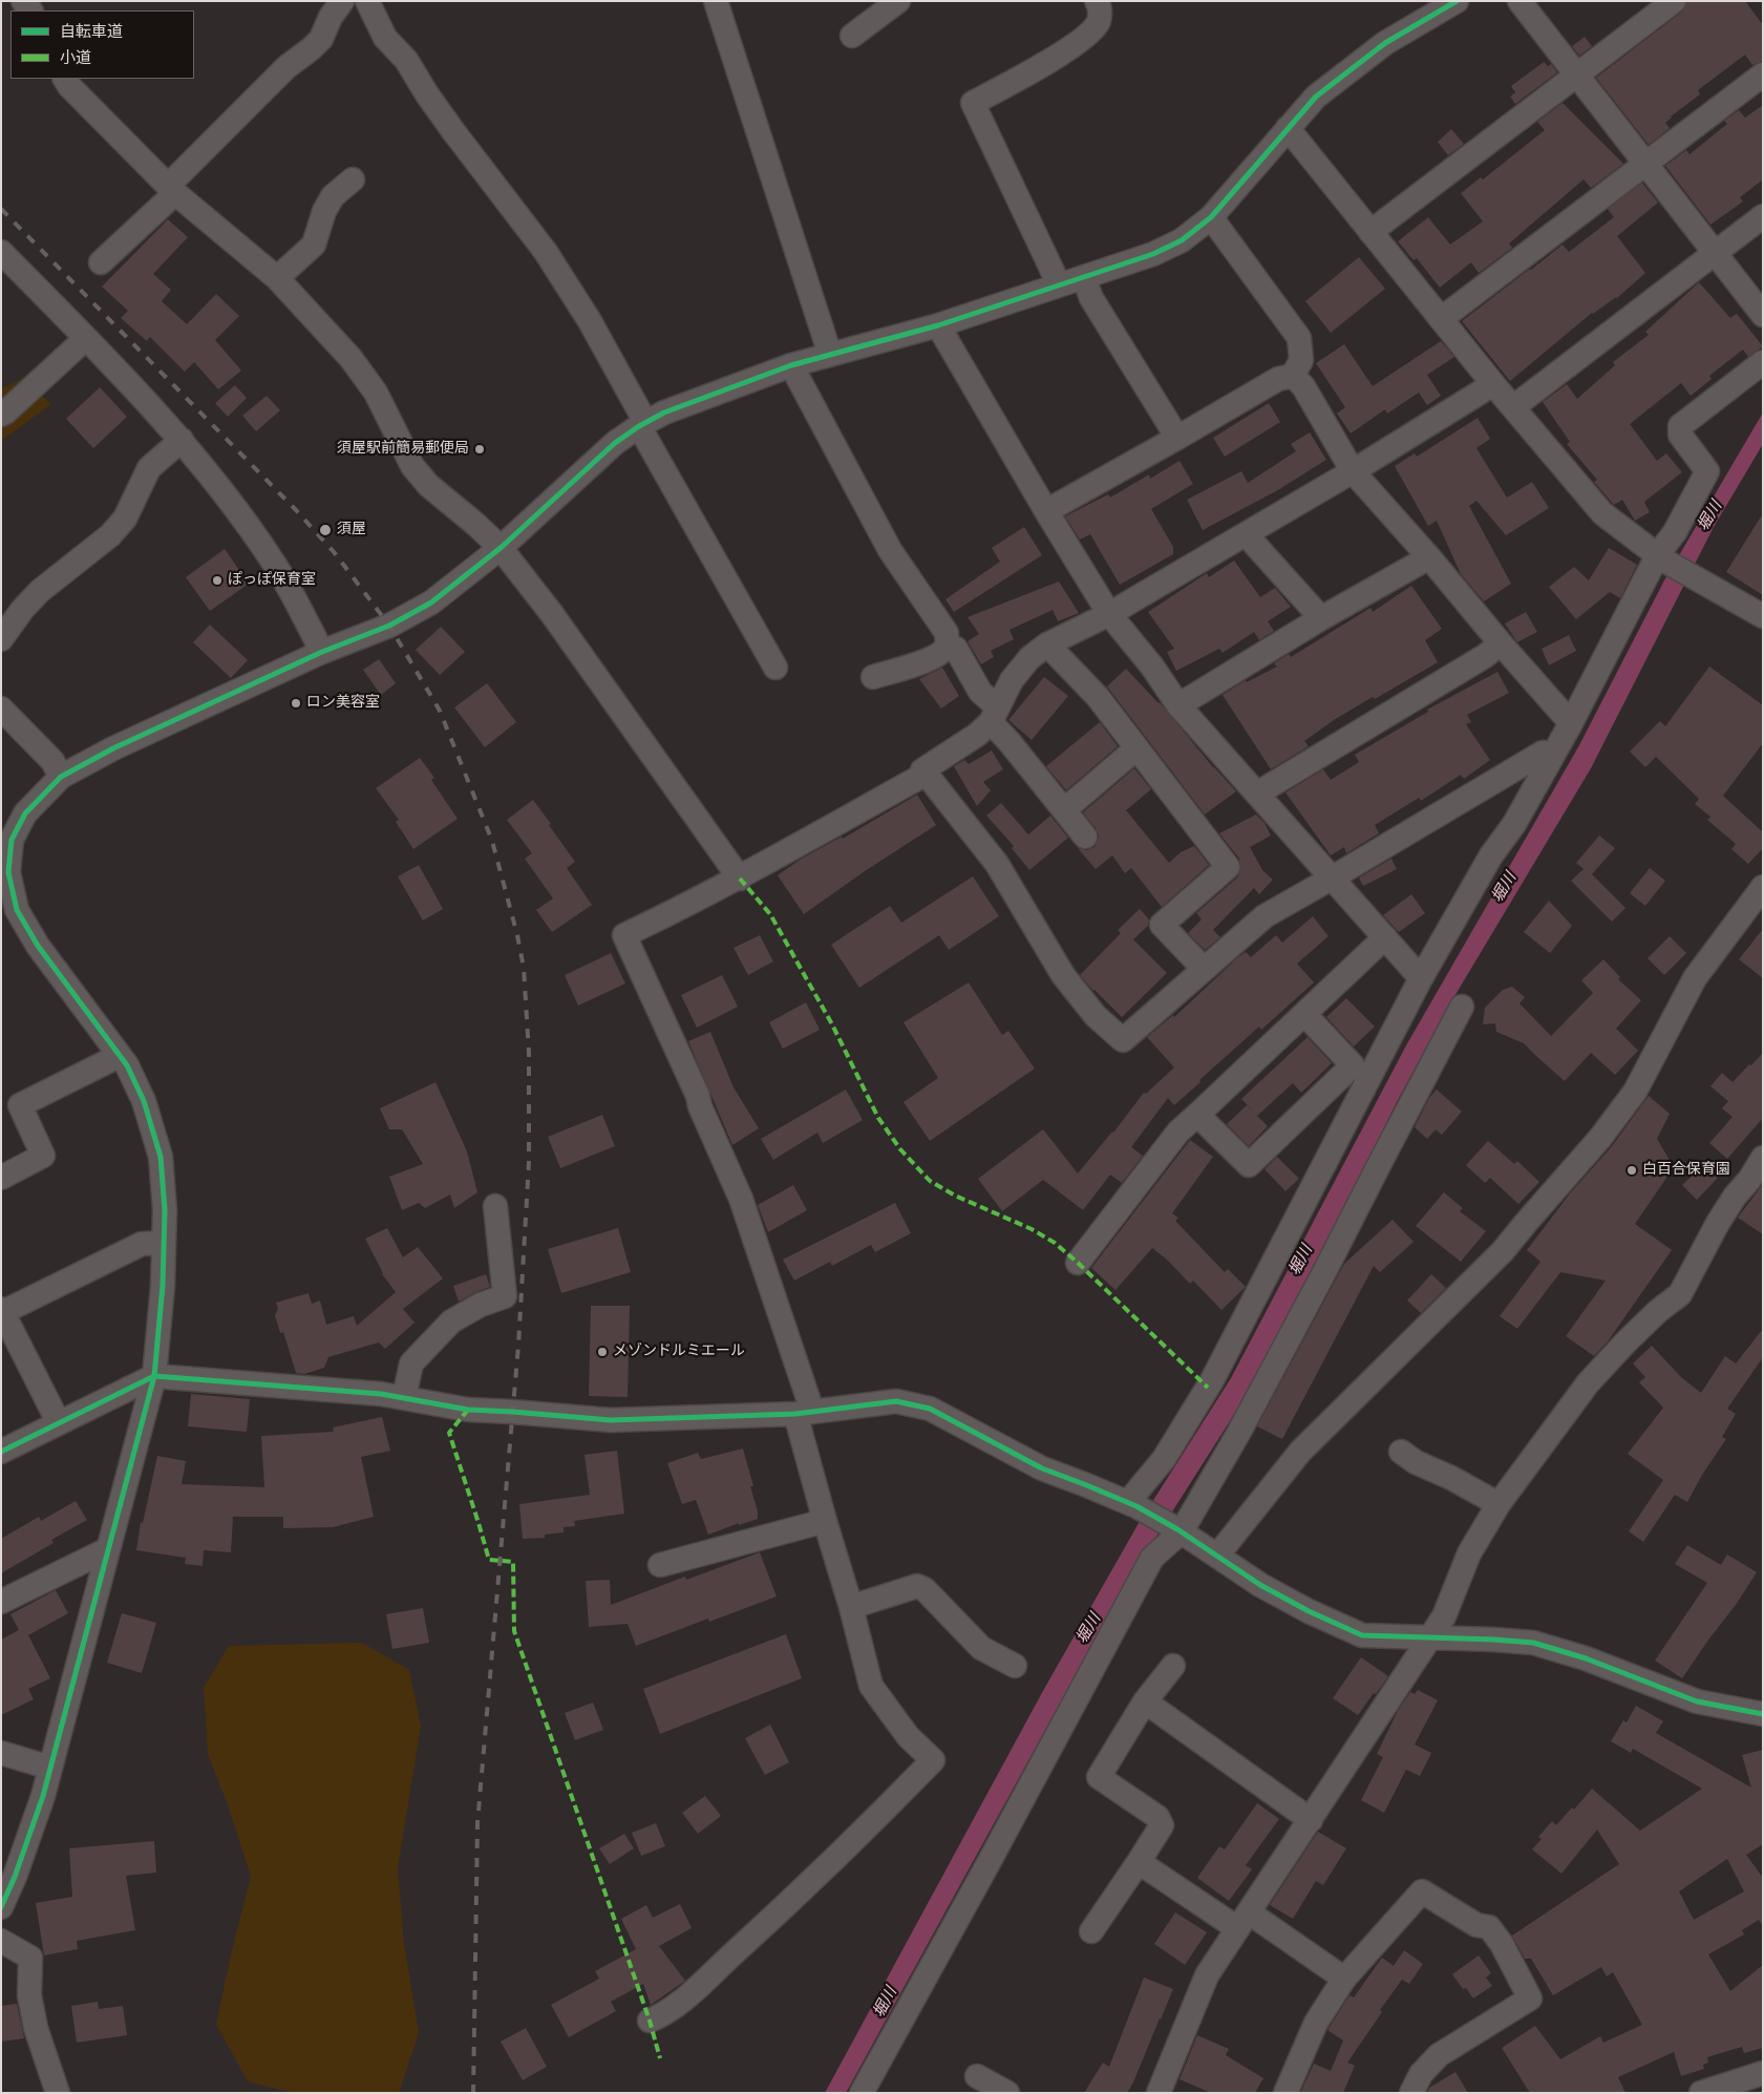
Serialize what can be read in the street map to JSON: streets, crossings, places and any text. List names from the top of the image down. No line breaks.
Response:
{"water":["堀川"],"places":["須屋駅前簡易郵便局","須屋","ぽっぽ保育室","ロン美容室","白百合保育園","メゾンドルミエール"],"legend":["自転車道","小道"]}
